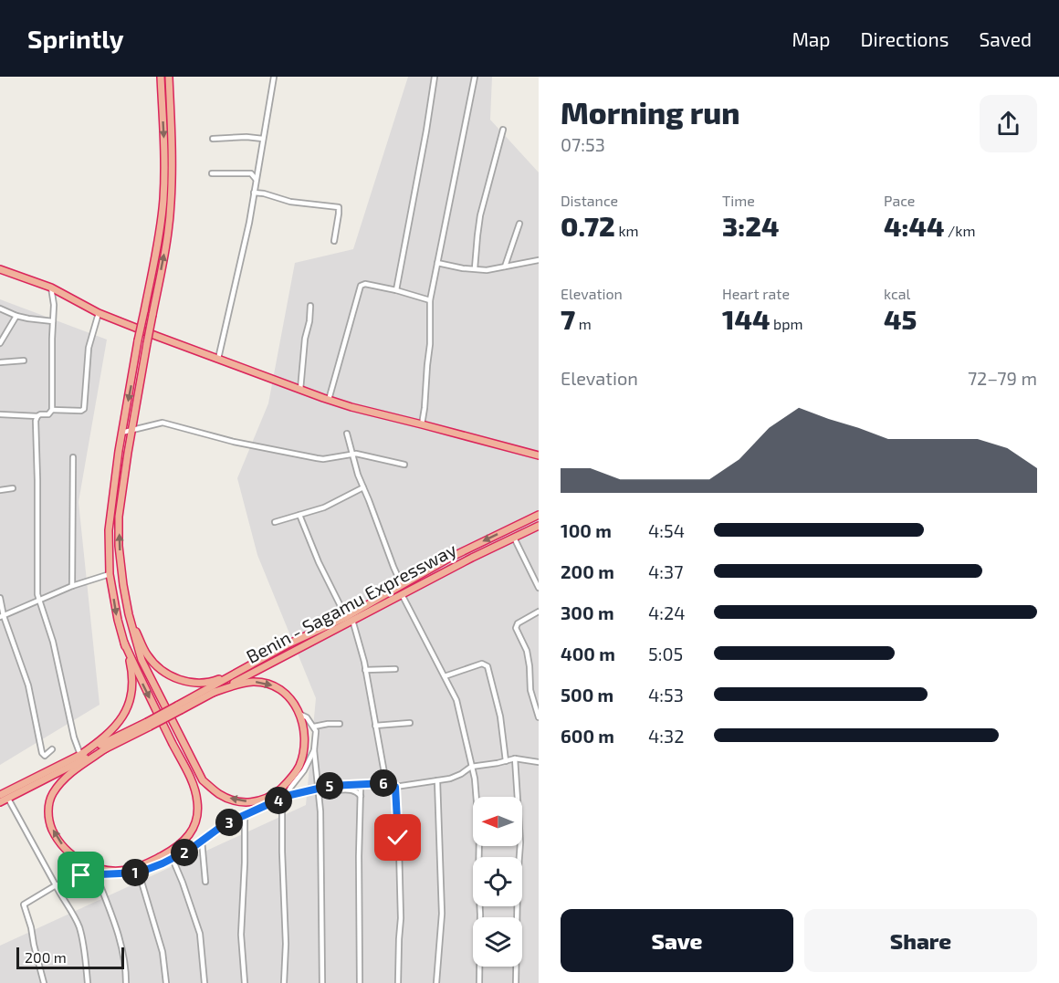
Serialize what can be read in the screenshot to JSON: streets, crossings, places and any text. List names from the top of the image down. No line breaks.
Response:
{"streets":{"highway":["Benin - Sagamu Expressway"]},"scale_bar":"200 m","north":"left","page":{"header":"Sprintly","nav":["Map","Directions","Saved"],"heading":["Morning run","07:53"],"stats":[["Distance","0.72 km"],["Time","3:24"],["Pace","4:44 /km"],["Elevation","7 m"],["Heart rate","144 bpm"],["kcal","45"]],"chart":["Elevation","72–79 m"],"list":[{"name":"100 m","note":"4:54"},{"name":"200 m","note":"4:37"},{"name":"300 m","note":"4:24"},{"name":"400 m","note":"5:05"},{"name":"500 m","note":"4:53"},{"name":"600 m","note":"4:32"}],"pins":["6","5","4","3","2","1"],"buttons":["Save","Share"],"scale":"200 m"}}
